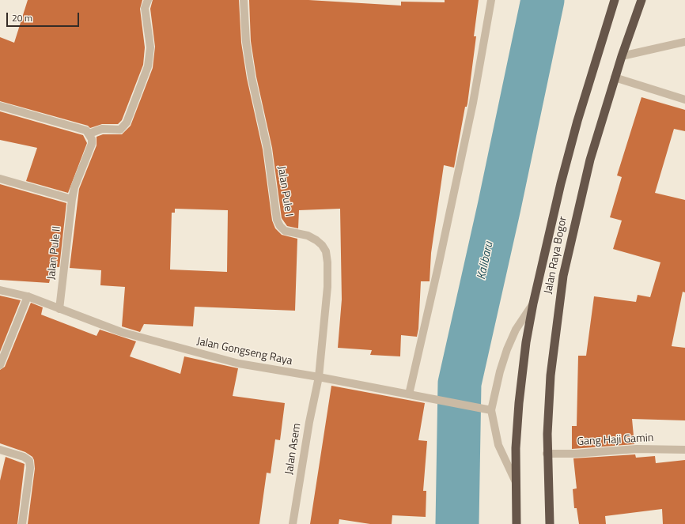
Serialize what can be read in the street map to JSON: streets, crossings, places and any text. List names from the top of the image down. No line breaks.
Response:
{"streets":{"highway":["Jalan Raya Bogor"],"street":["Jalan Pule I","Jalan Pule II","Jalan Gongseng Raya","Gang Haji Gamin","Jalan Asem"]},"crossings":[["Jalan Pule I","Jalan Gongseng Raya"],["Jalan Pule I","Jalan Asem"],["Jalan Pule II","Jalan Gongseng Raya"],["Jalan Raya Bogor","Gang Haji Gamin"],["Jalan Gongseng Raya","Jalan Asem"]],"water":["Kalibaru"],"scale_bar":"20 m"}
